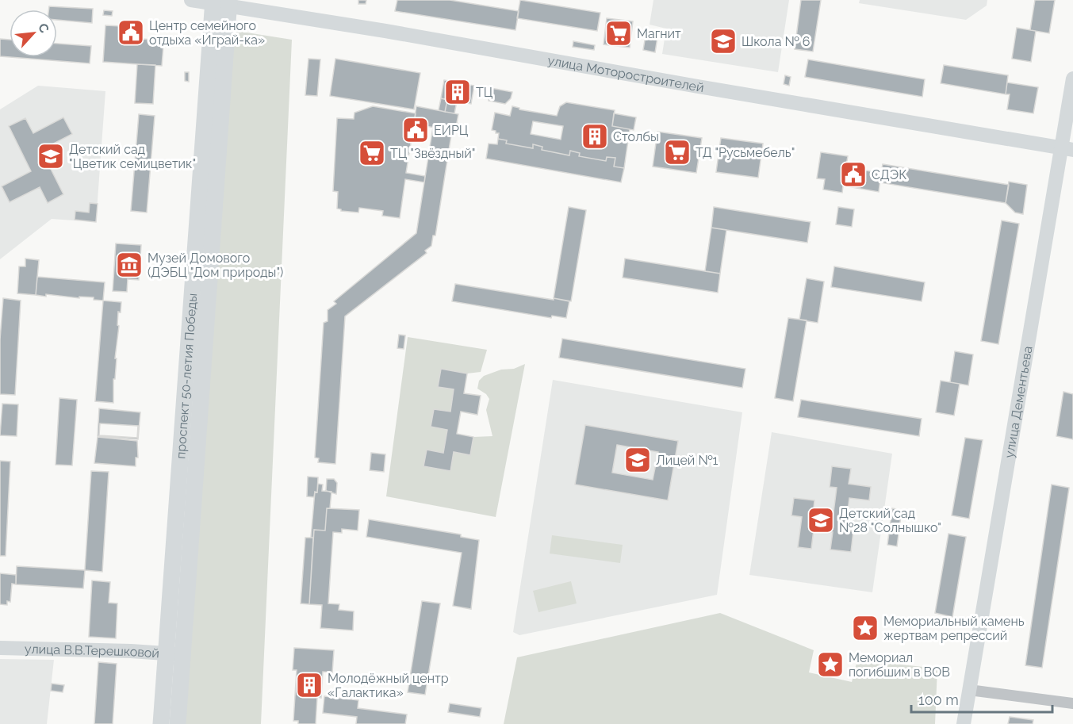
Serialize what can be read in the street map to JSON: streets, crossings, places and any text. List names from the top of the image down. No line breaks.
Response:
{"streets":{"main road":["проспект 50-летия Победы"],"street":["улица Моторостроителей","улица Дементьева","улица В.В.Терешковой"]},"crossings":[["улица Моторостроителей","проспект 50-летия Победы"],["улица Моторостроителей","улица Дементьева"],["проспект 50-летия Победы","улица В.В.Терешковой"]],"places":{"public building":["Центр семейного отдыха «Играй-ка»","ЕИРЦ","СДЭК"],"supermarket":["Магнит","ТД \"Русьмебель\"","ТЦ \"Звёздный\""],"school or university":["Школа № 6","Детский сад \"Цветик семицветик\"","Лицей №1","Детский сад №28 \"Солнышко\""],"building":["ТЦ","Столбы","Молодёжный центр «Галактика»"],"museum":["Музей Домового (ДЭБЦ \"Дом природы\")"],"place":["Мемориальный камень жертвам репрессий","Мемориал погибшим в ВОВ"]},"scale_bar":"100 m","north":"top right"}
